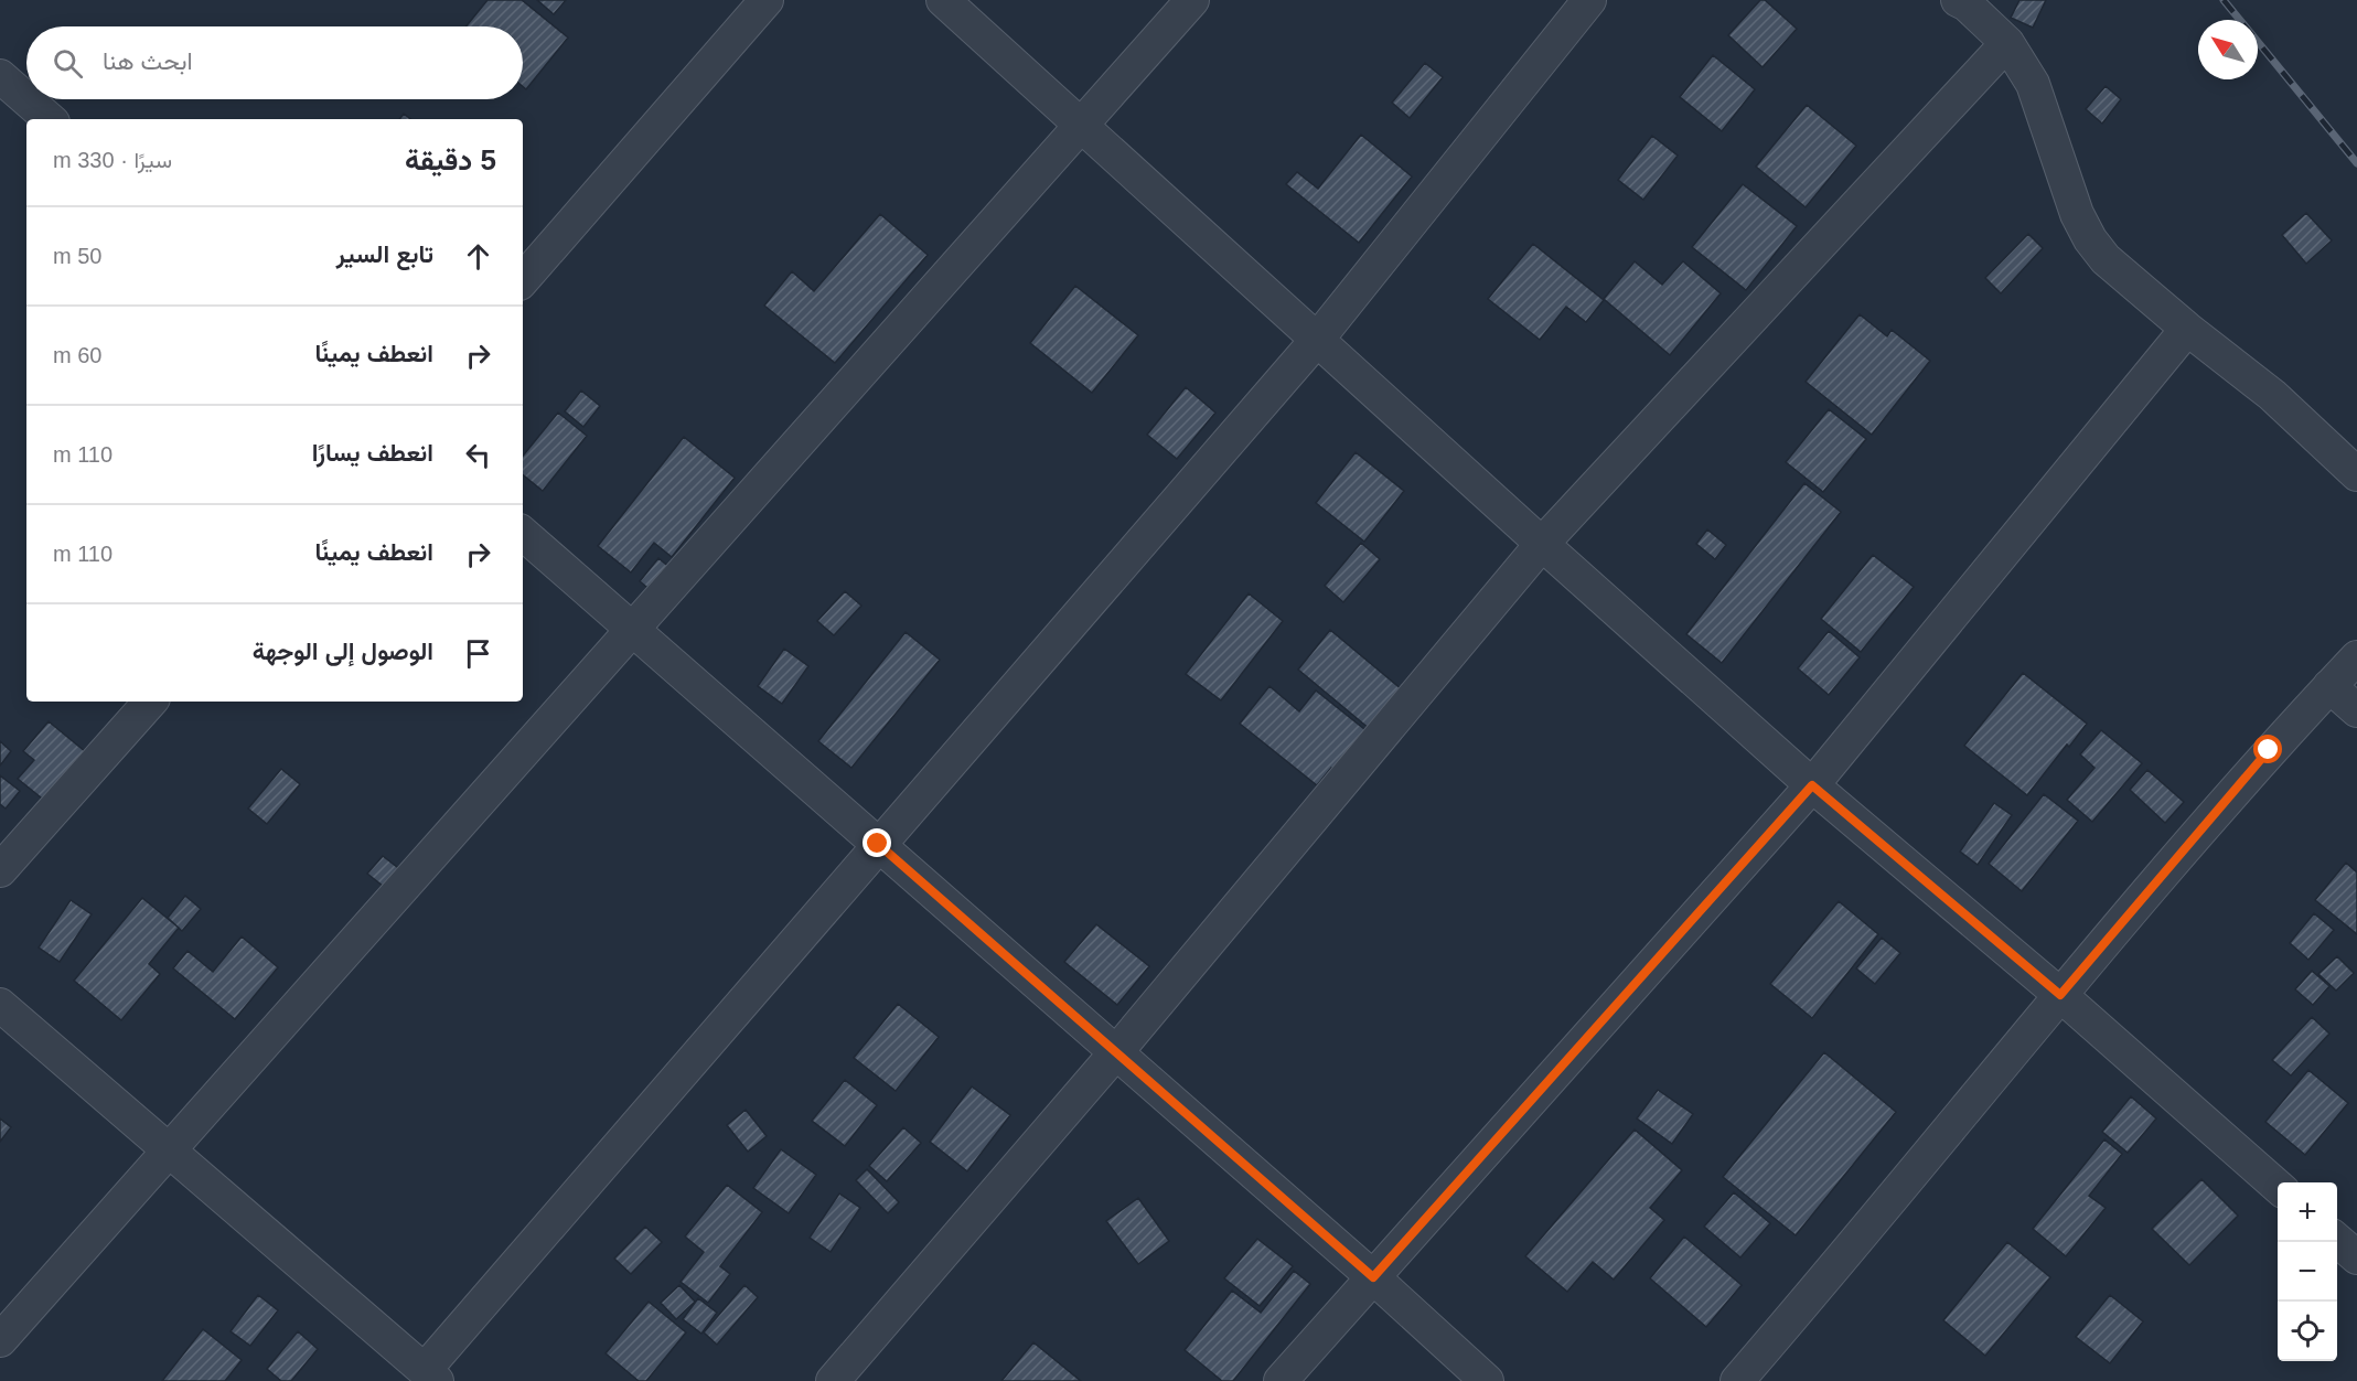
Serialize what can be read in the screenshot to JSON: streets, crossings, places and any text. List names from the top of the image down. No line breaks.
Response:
{"north":"top left","page":{"search":"ابحث هنا","heading":["5 دقيقة","سيرًا · 330 m"],"list":[["تابع السير","50 m"],["انعطف يمينًا","60 m"],["انعطف يسارًا","110 m"],["انعطف يمينًا","110 m"],"الوصول إلى الوجهة"],"map_buttons":["+","−"]}}
